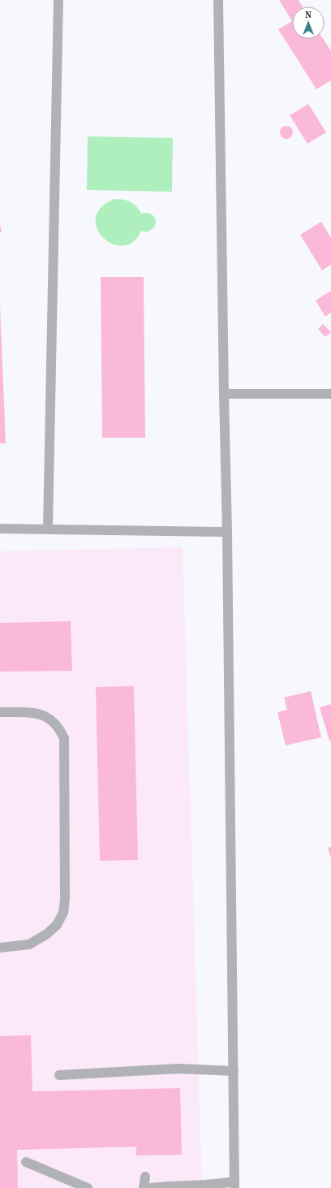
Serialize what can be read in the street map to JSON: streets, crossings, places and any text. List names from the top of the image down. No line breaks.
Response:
{"north":"top"}
